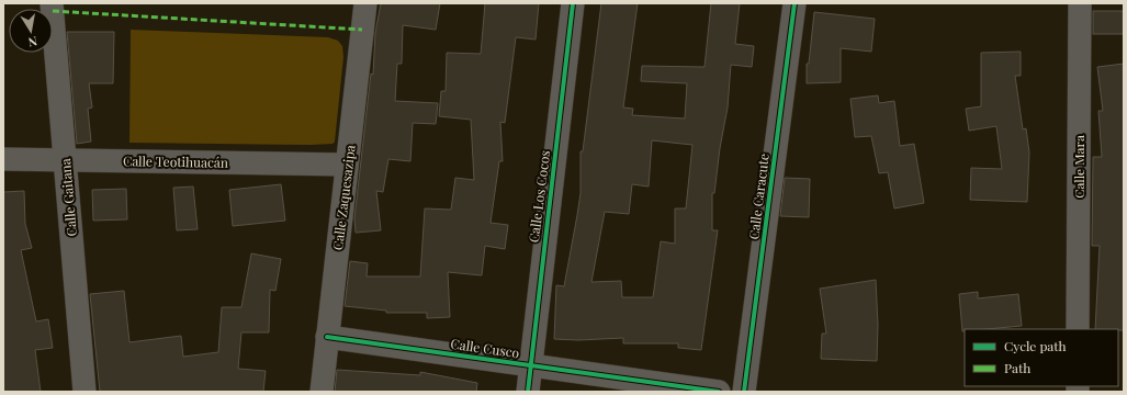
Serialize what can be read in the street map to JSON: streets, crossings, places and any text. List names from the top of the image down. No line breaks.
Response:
{"streets":{"street":["Calle Teotihuacán","Calle Mara","Calle Los Cocos","Calle Caracute","Calle Gaitana","Calle Zaquesazipa","Calle Cusco"]},"crossings":[["Calle Teotihuacán","Calle Gaitana"],["Calle Teotihuacán","Calle Zaquesazipa"],["Calle Los Cocos","Calle Cusco"],["Calle Zaquesazipa","Calle Cusco"]],"legend":["Cycle path","Path"],"north":"bottom"}
